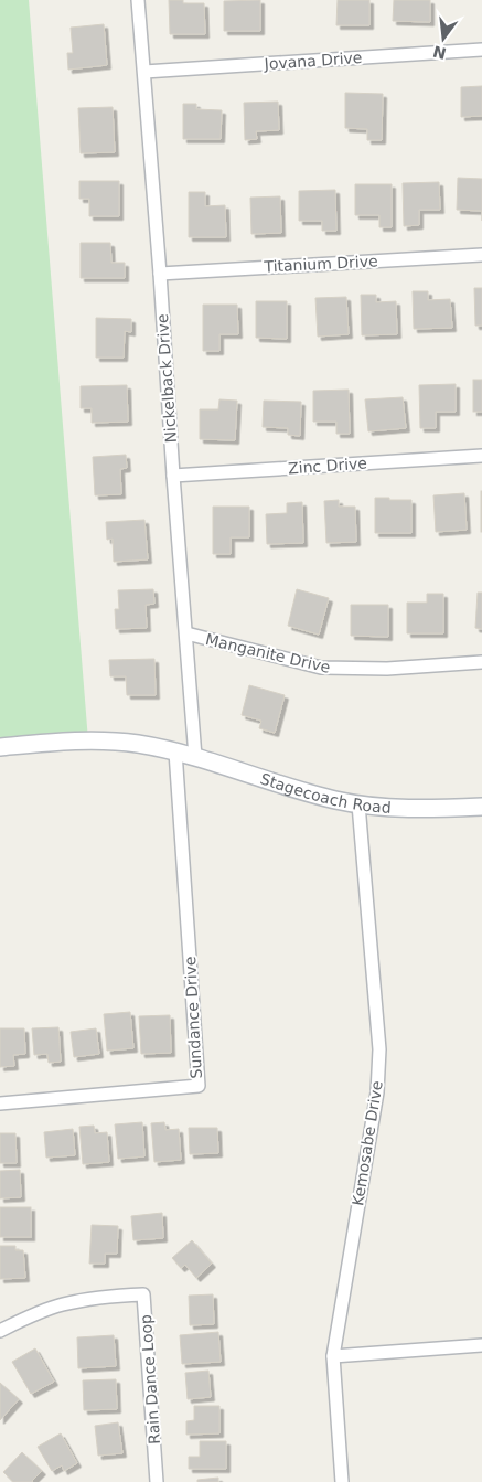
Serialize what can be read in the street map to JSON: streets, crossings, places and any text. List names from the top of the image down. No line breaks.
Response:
{"streets":{"street":["Jovana Drive","Titanium Drive","Nickelback Drive","Zinc Drive","Manganite Drive","Stagecoach Road","Sundance Drive","Kemosabe Drive","Rain Dance Loop"]},"crossings":[["Jovana Drive","Nickelback Drive"],["Titanium Drive","Nickelback Drive"],["Nickelback Drive","Zinc Drive"],["Nickelback Drive","Manganite Drive"],["Nickelback Drive","Stagecoach Road"],["Stagecoach Road","Sundance Drive"],["Stagecoach Road","Kemosabe Drive"]],"north":"bottom"}
